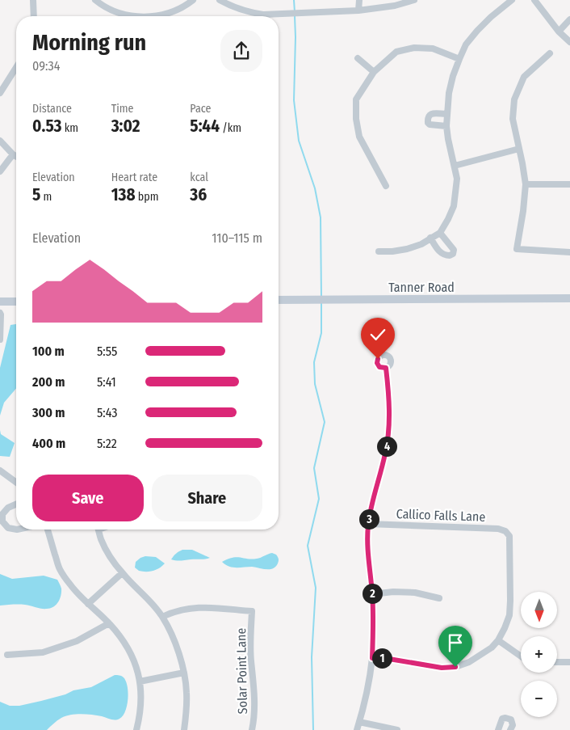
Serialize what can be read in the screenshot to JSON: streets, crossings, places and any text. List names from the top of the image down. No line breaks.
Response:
{"streets":{"main road":["Tanner Road"],"street":["Callico Falls Lane","Solar Point Lane"]},"north":"bottom","page":{"heading":["Morning run","09:34"],"stats":[["Distance","0.53 km"],["Time","3:02"],["Pace","5:44 /km"],["Elevation","5 m"],["Heart rate","138 bpm"],["kcal","36"]],"chart":["Elevation","110–115 m"],"list":[{"name":"100 m","note":"5:55"},{"name":"200 m","note":"5:41"},{"name":"300 m","note":"5:43"},{"name":"400 m","note":"5:22"}],"pins":["4","3","2","1"],"buttons":["Save","Share"],"map_buttons":["+","−"]}}
